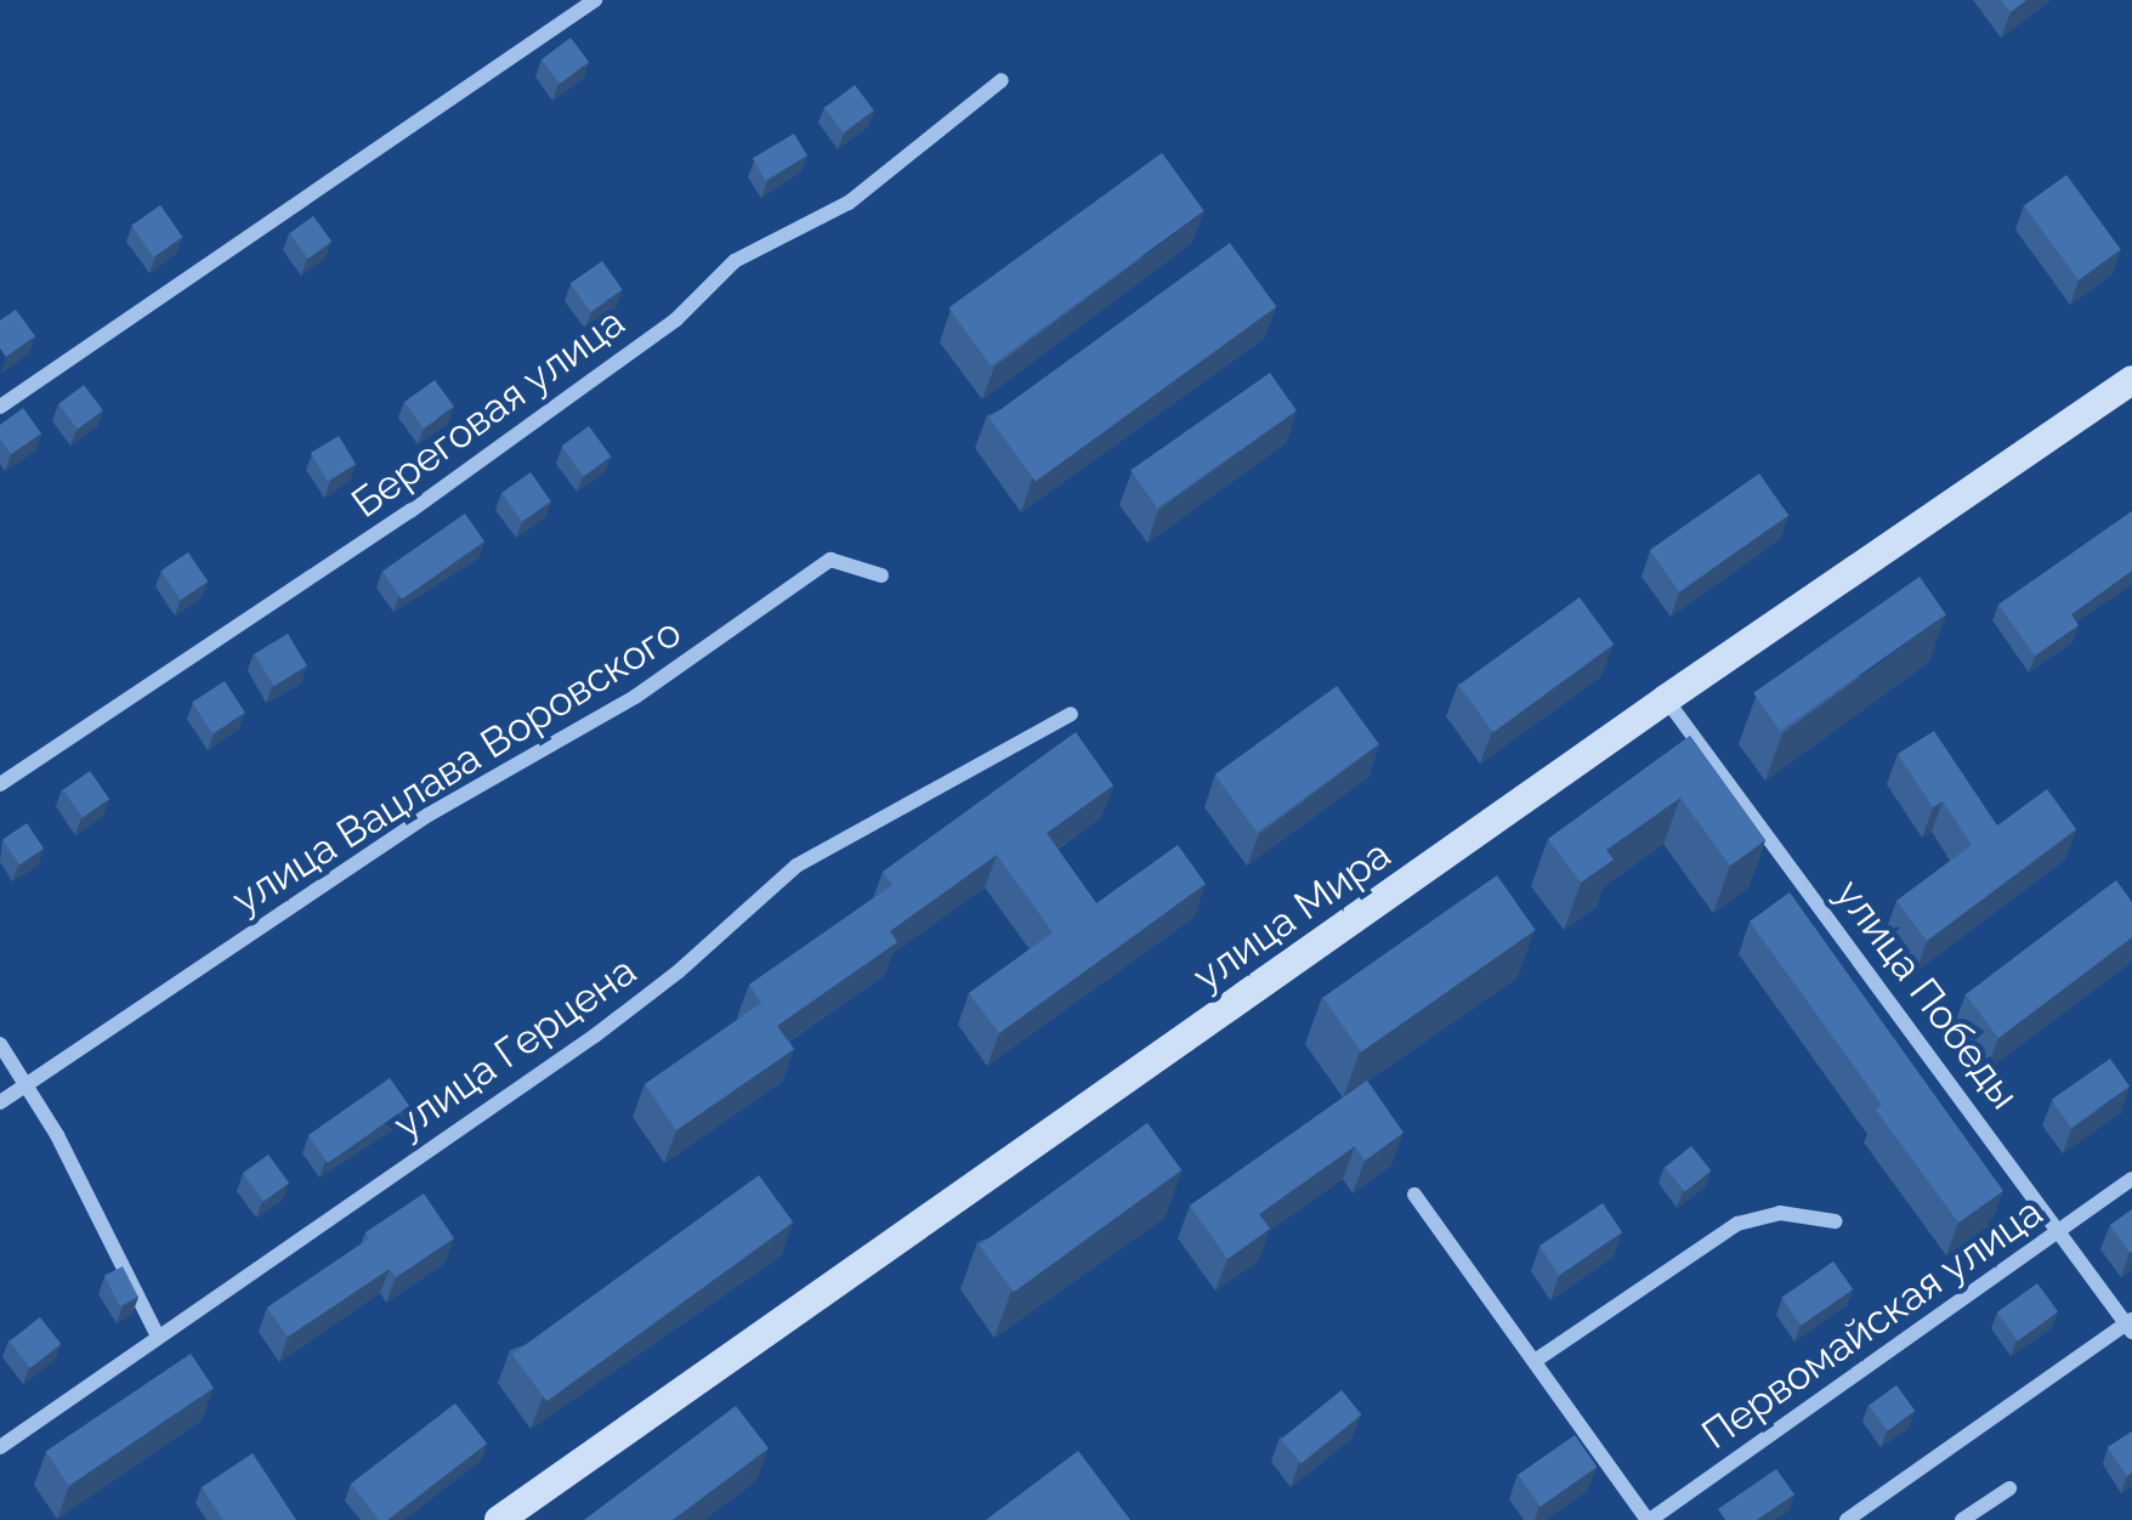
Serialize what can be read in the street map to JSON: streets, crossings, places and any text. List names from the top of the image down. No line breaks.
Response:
{"streets":{"main road":["улица Мира"],"street":["Береговая улица","улица Вацлава Воровского","улица Победы","улица Герцена","Первомайская улица"]},"crossings":[["улица Мира","улица Победы"],["улица Победы","Первомайская улица"]]}
